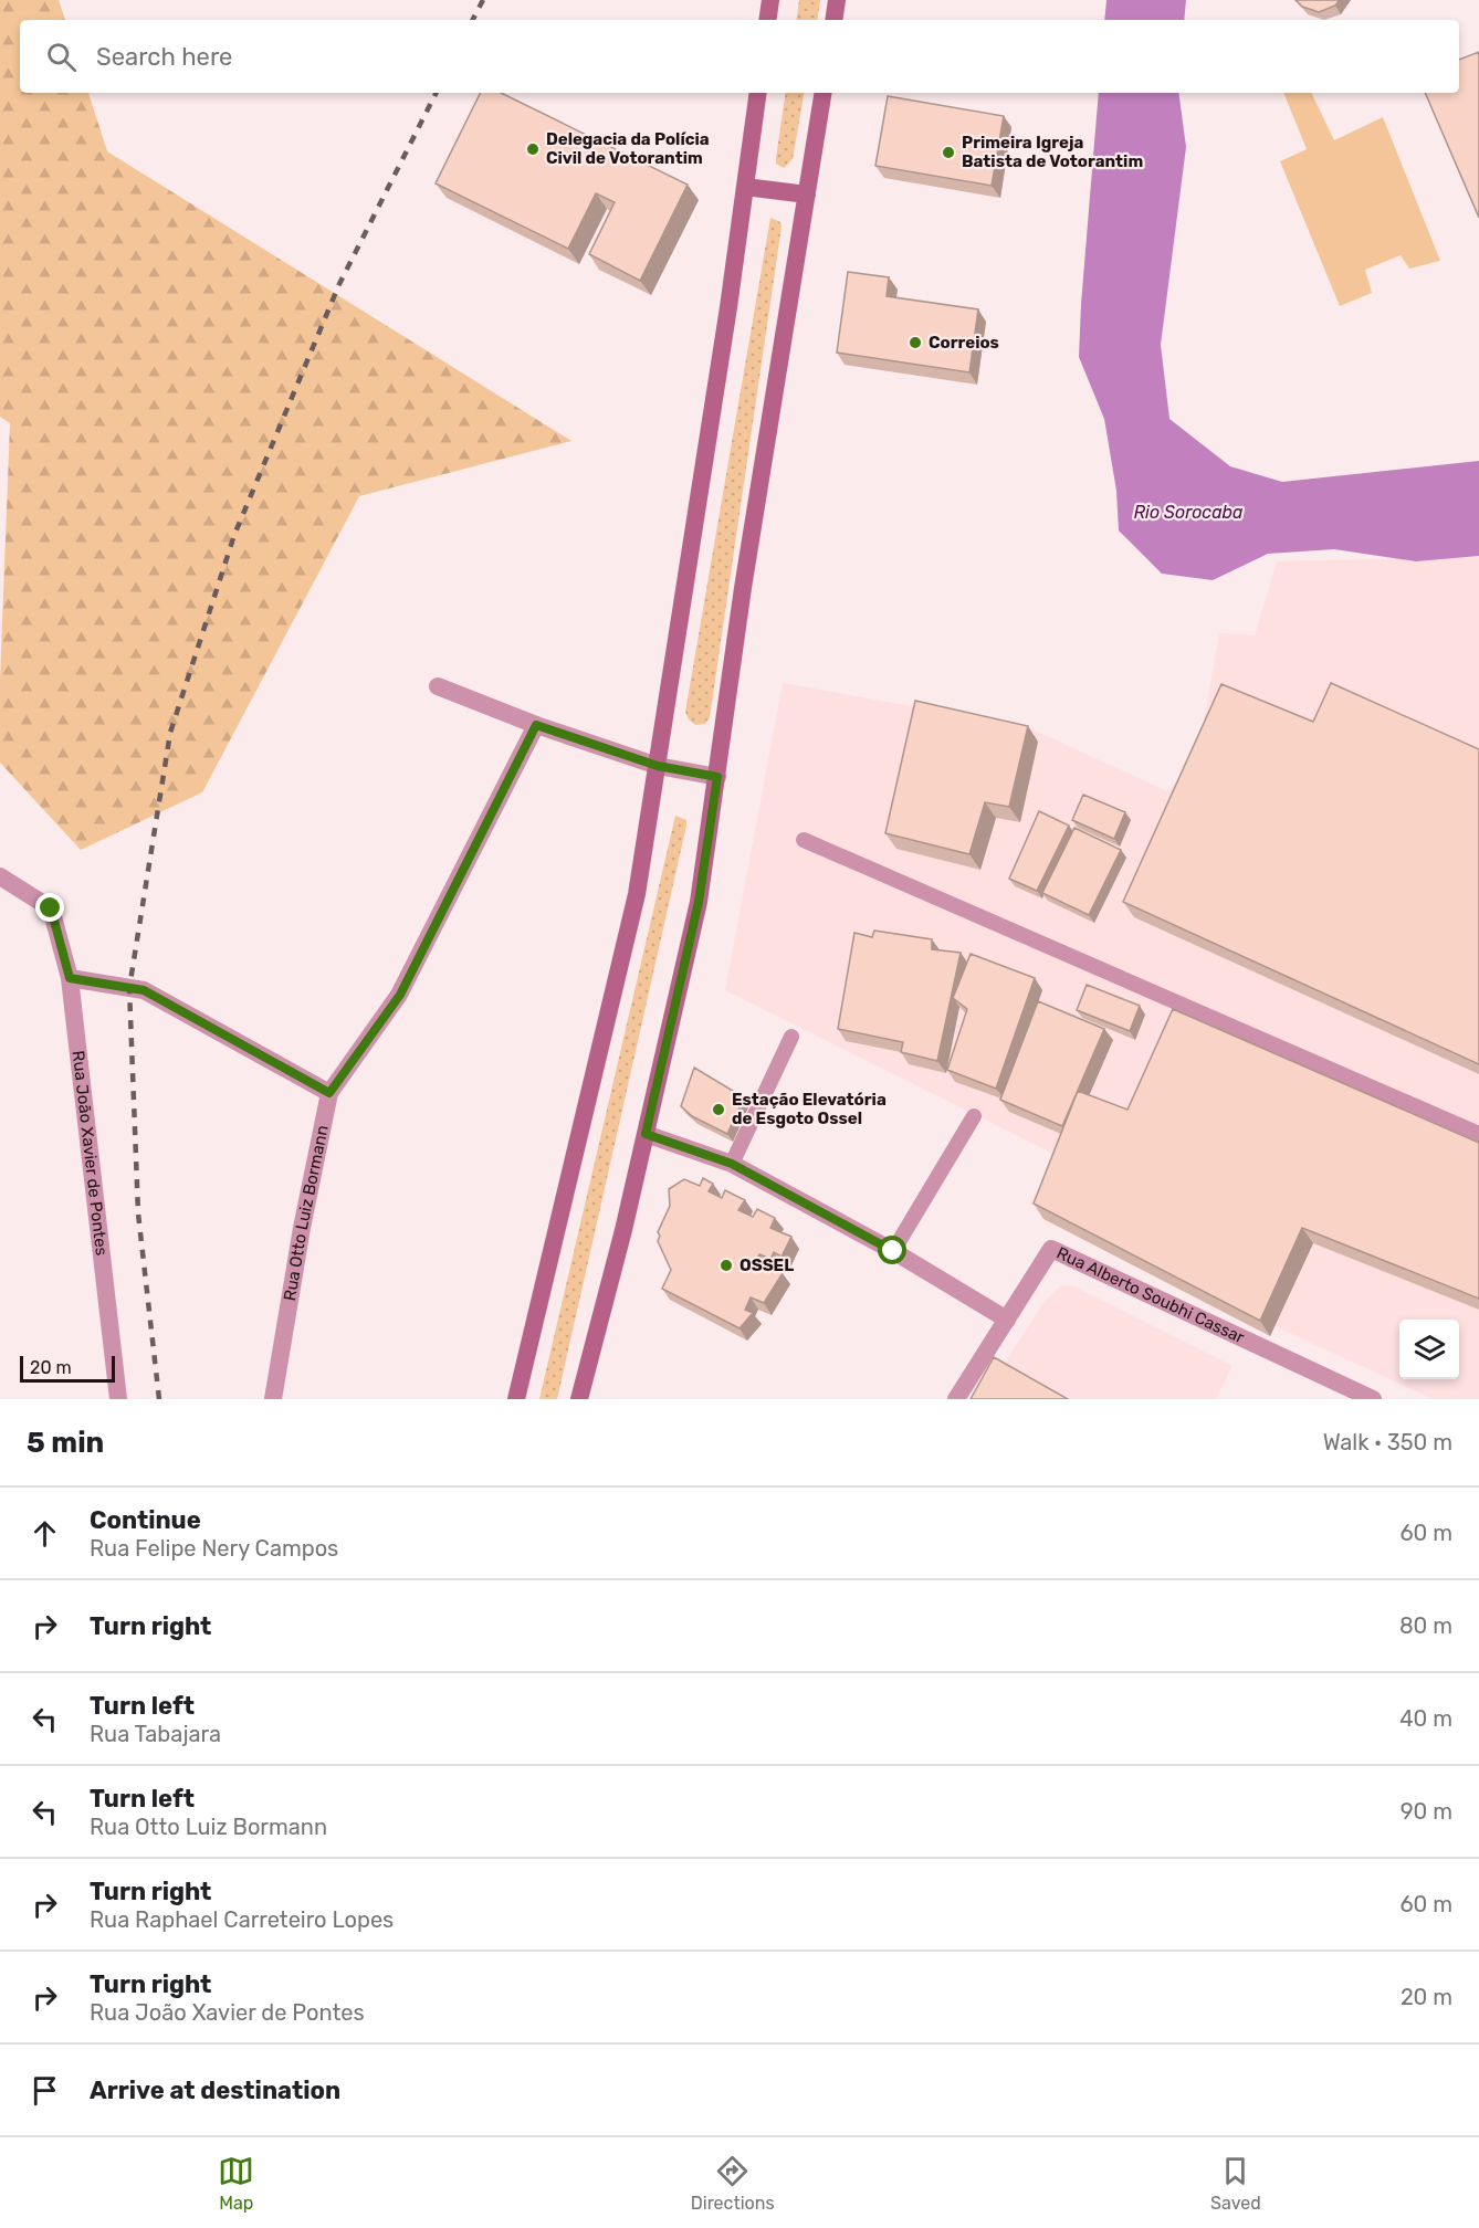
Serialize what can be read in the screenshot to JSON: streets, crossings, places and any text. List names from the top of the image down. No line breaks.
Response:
{"streets":{"street":["Rua João Xavier de Pontes","Rua Otto Luiz Bormann","Rua Alberto Soubhi Cassar"]},"water":["Rio Sorocaba"],"places":["Delegacia da Polícia Civil de Votorantim","Primeira Igreja Batista de Votorantim","Correios","Estação Elevatória de Esgoto Ossel","OSSEL"],"scale_bar":"20 m","page":{"search":"Search here","scale":"20 m","heading":["5 min","Walk · 350 m"],"list":[["Continue","Rua Felipe Nery Campos","60 m"],["Turn right","80 m"],["Turn left","Rua Tabajara","40 m"],["Turn left","Rua Otto Luiz Bormann","90 m"],["Turn right","Rua Raphael Carreteiro Lopes","60 m"],["Turn right","Rua João Xavier de Pontes","20 m"],"Arrive at destination"],"nav":["Map","Directions","Saved"]}}
